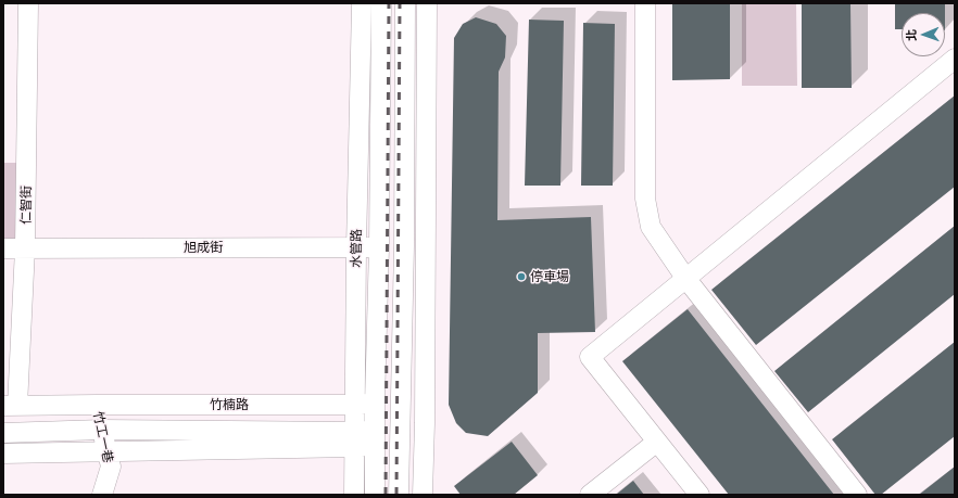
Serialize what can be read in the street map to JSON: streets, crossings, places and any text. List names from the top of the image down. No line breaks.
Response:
{"streets":{"street":["仁智街","旭成街","水管路","竹楠路","竹工一巷"]},"crossings":[["仁智街","旭成街"],["仁智街","竹楠路"],["旭成街","水管路"],["水管路","竹楠路"],["竹楠路","竹工一巷"]],"places":["停車場"],"north":"left"}
